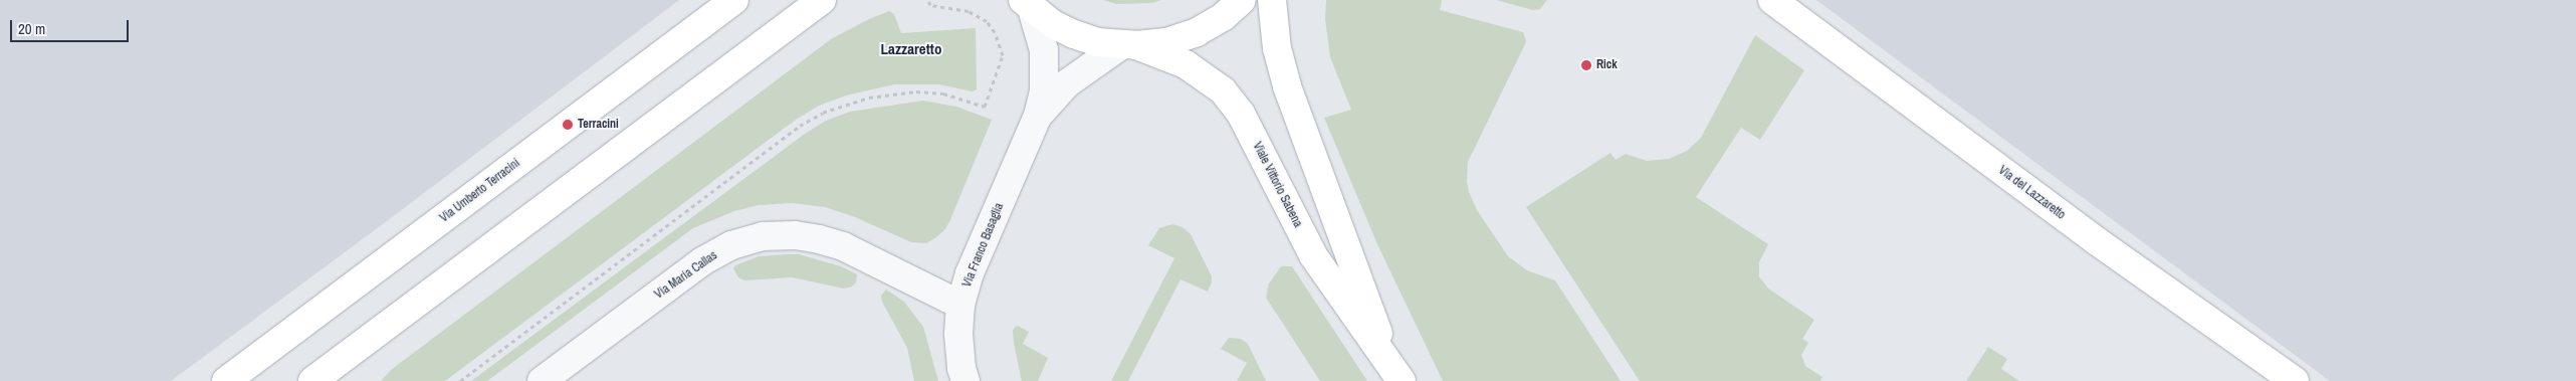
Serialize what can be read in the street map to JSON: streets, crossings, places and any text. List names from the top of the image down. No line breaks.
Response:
{"streets":{"main road":["Viale Vittorio Sabena","Via Umberto Terracini","Via del Lazzaretto"],"street":["Via Franco Basaglia","Via Maria Callas"]},"crossings":[["Viale Vittorio Sabena","Via Franco Basaglia"],["Via Franco Basaglia","Via Maria Callas"]],"districts":["Lazzaretto"],"places":["Rick","Terracini"],"scale_bar":"20 m"}
